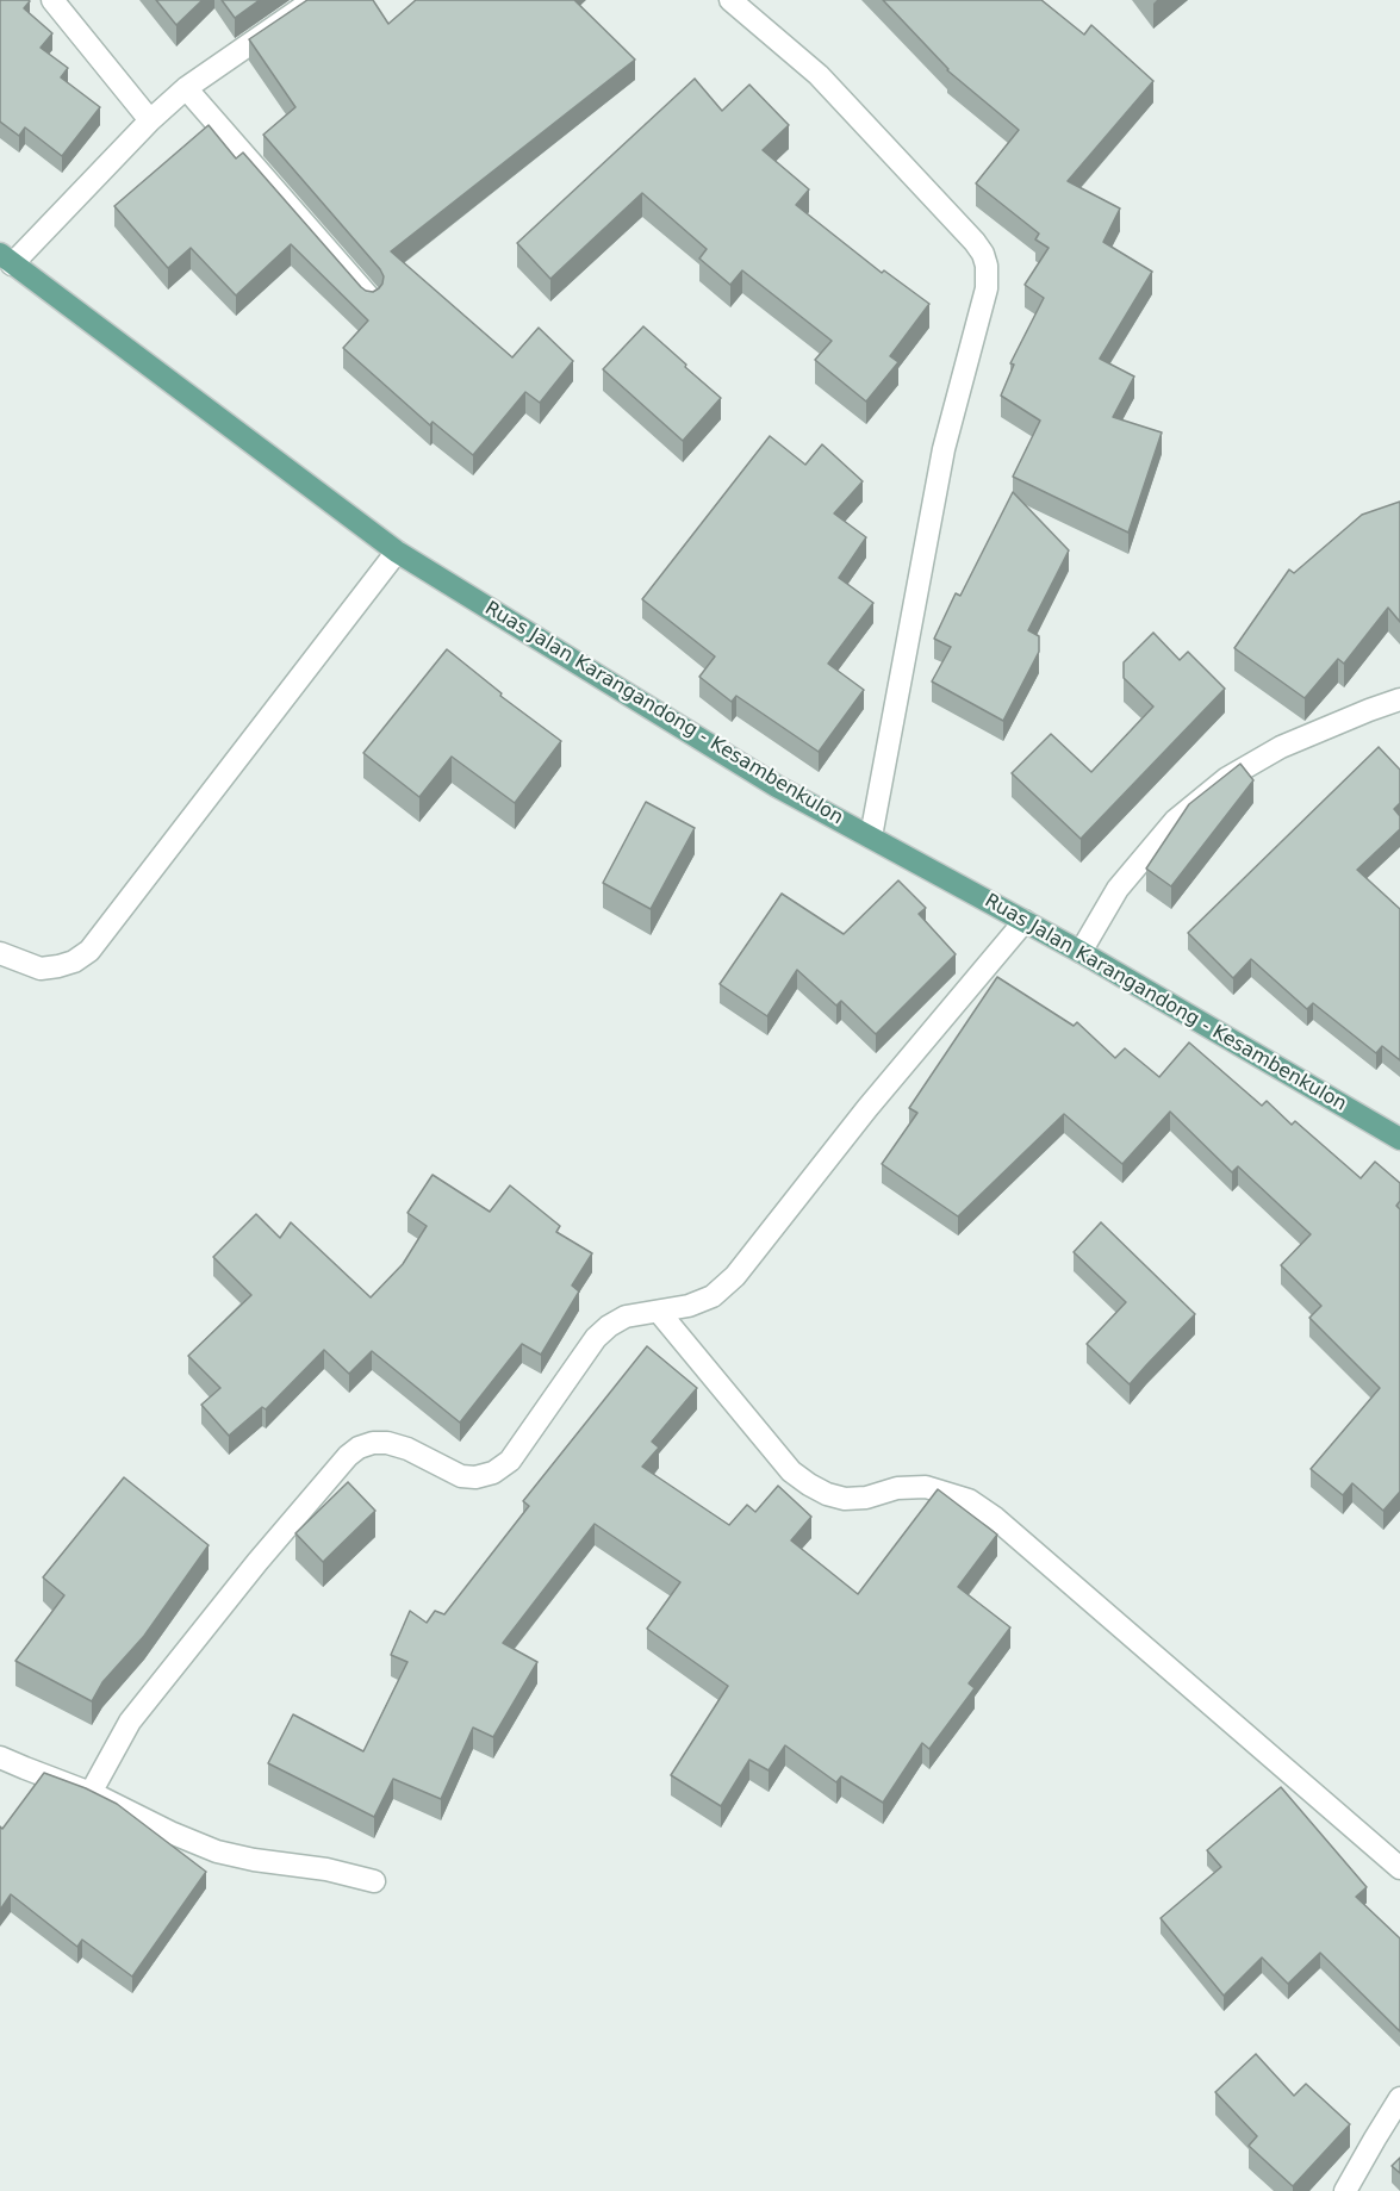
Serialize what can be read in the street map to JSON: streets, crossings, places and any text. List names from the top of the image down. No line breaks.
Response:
{"streets":{"main road":["Ruas Jalan Karangandong - Kesambenkulon"]}}
